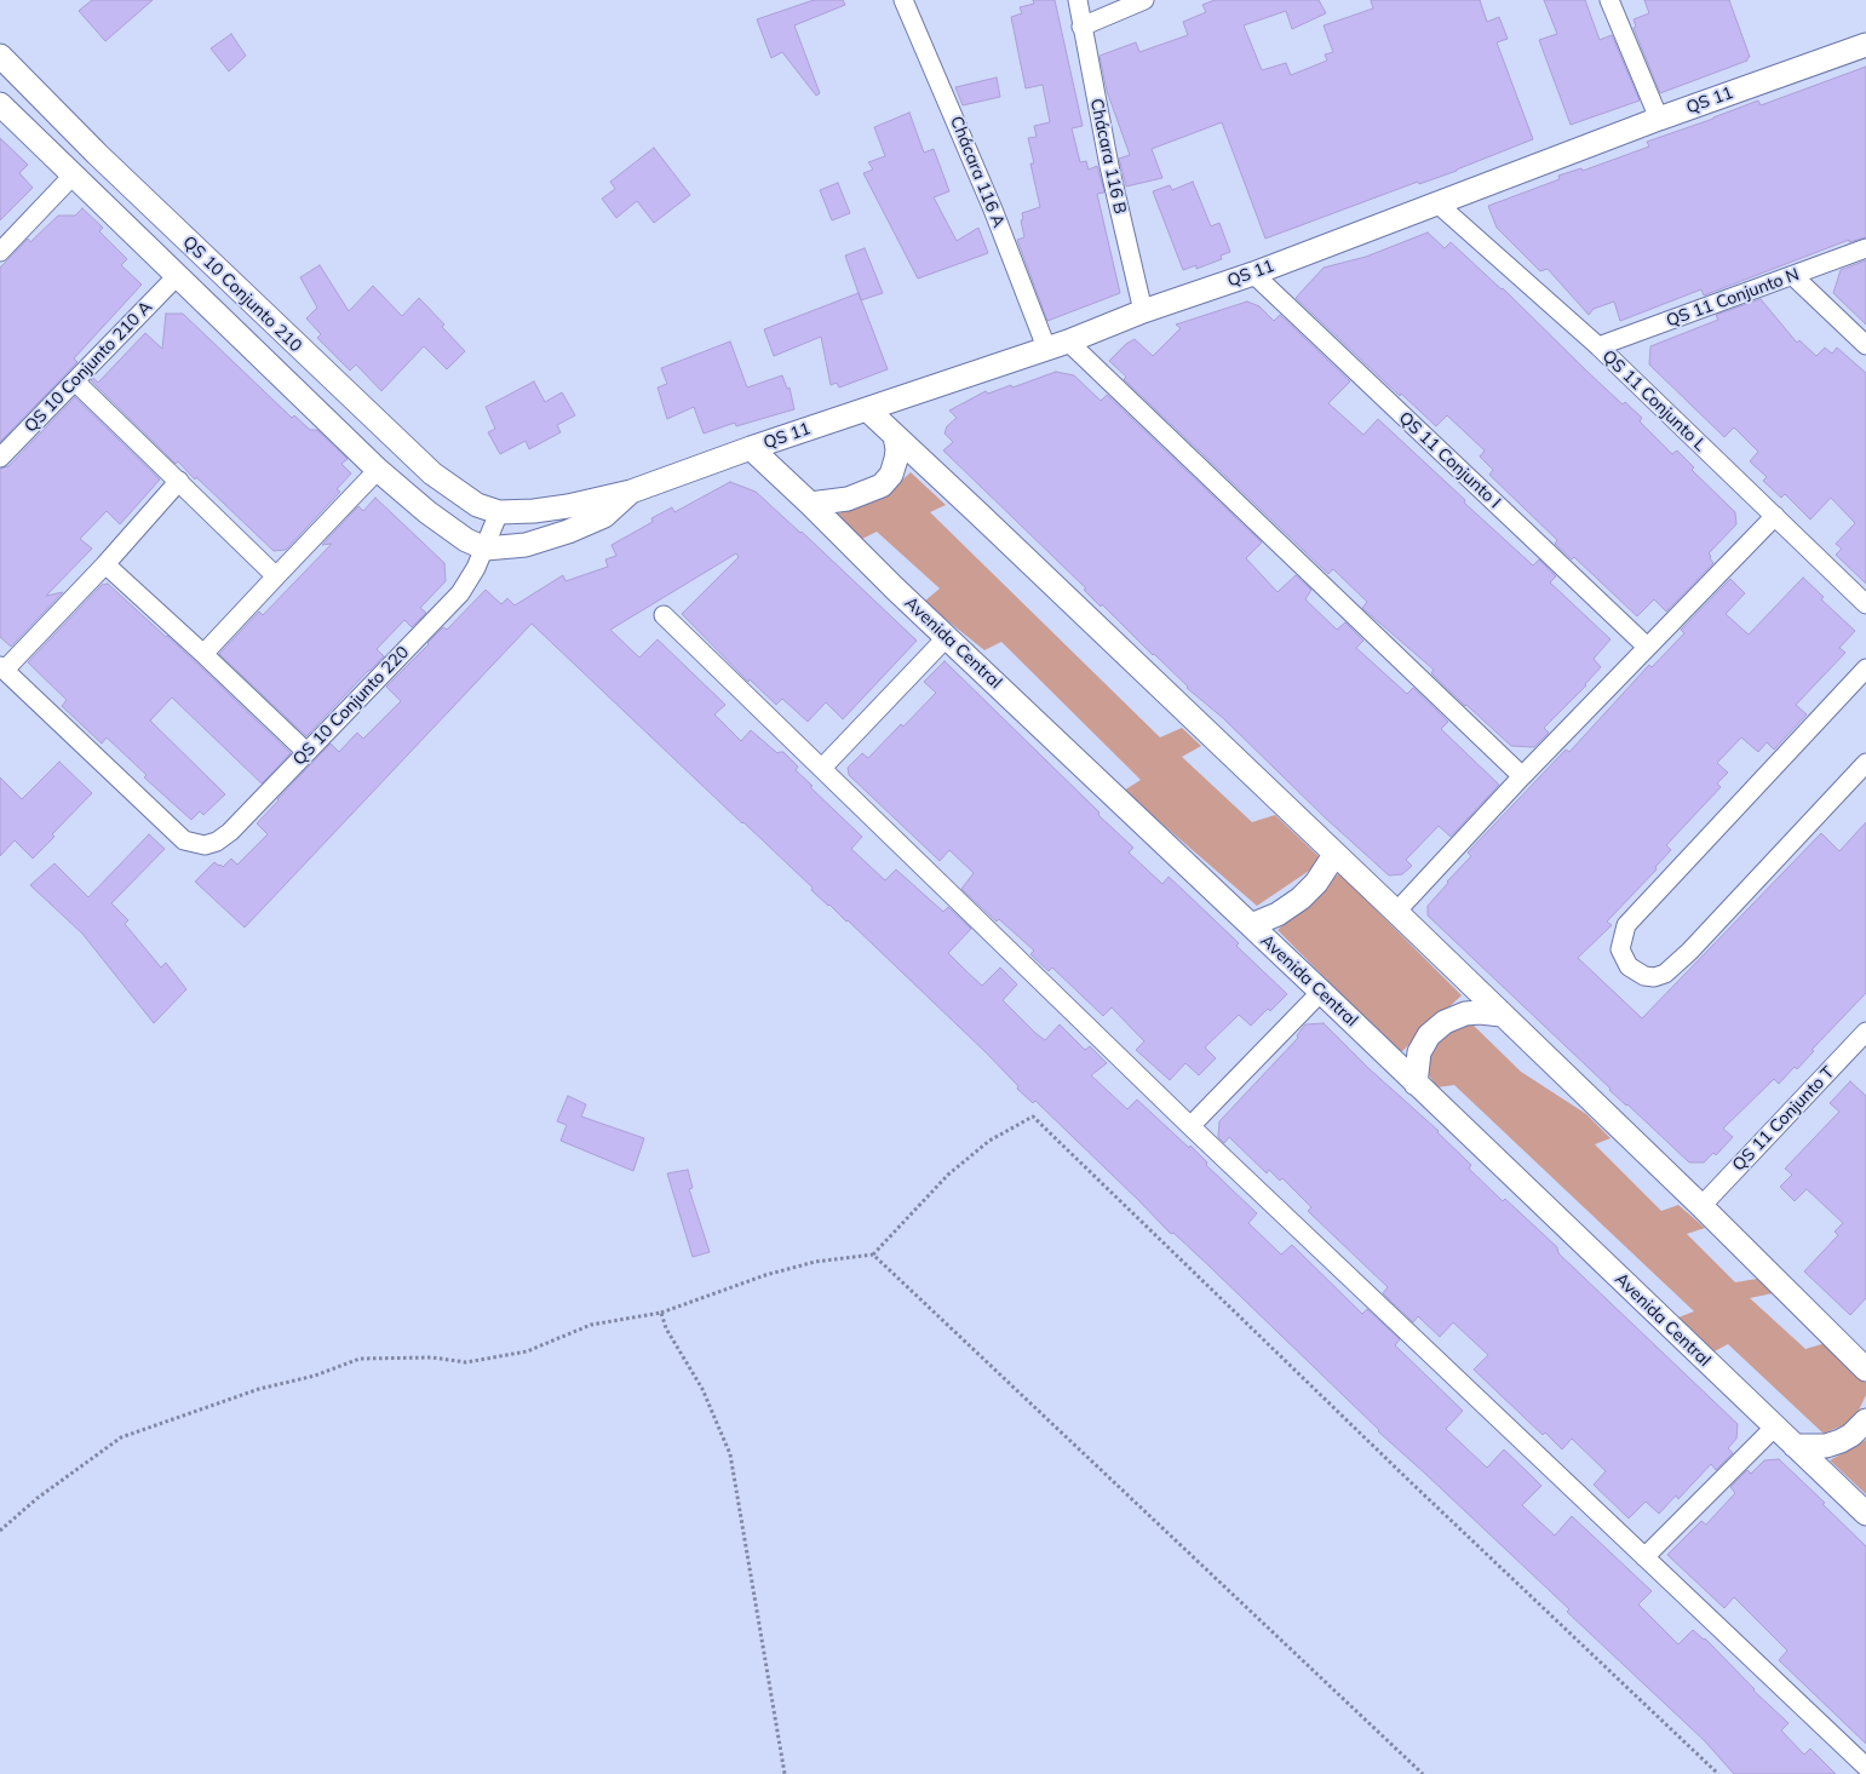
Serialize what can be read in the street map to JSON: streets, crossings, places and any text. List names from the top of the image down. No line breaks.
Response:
{"streets":{"street":["QS 11","Chácara 116 B","Chácara 116 A","QS 10 Conjunto 210","QS 11 Conjunto N","QS 10 Conjunto 210 A","QS 11 Conjunto L","QS 11 Conjunto I","Avenida Central","QS 10 Conjunto 220","QS 11 Conjunto T"]},"crossings":[["QS 11","Chácara 116 B"],["QS 11","Chácara 116 A"],["QS 11","QS 10 Conjunto 210"],["QS 11","QS 11 Conjunto L"],["QS 11","QS 11 Conjunto I"],["QS 11","Avenida Central"],["QS 11","QS 10 Conjunto 220"],["QS 10 Conjunto 210","QS 10 Conjunto 210 A"],["QS 10 Conjunto 210","QS 10 Conjunto 220"],["QS 11 Conjunto N","QS 11 Conjunto L"]]}
